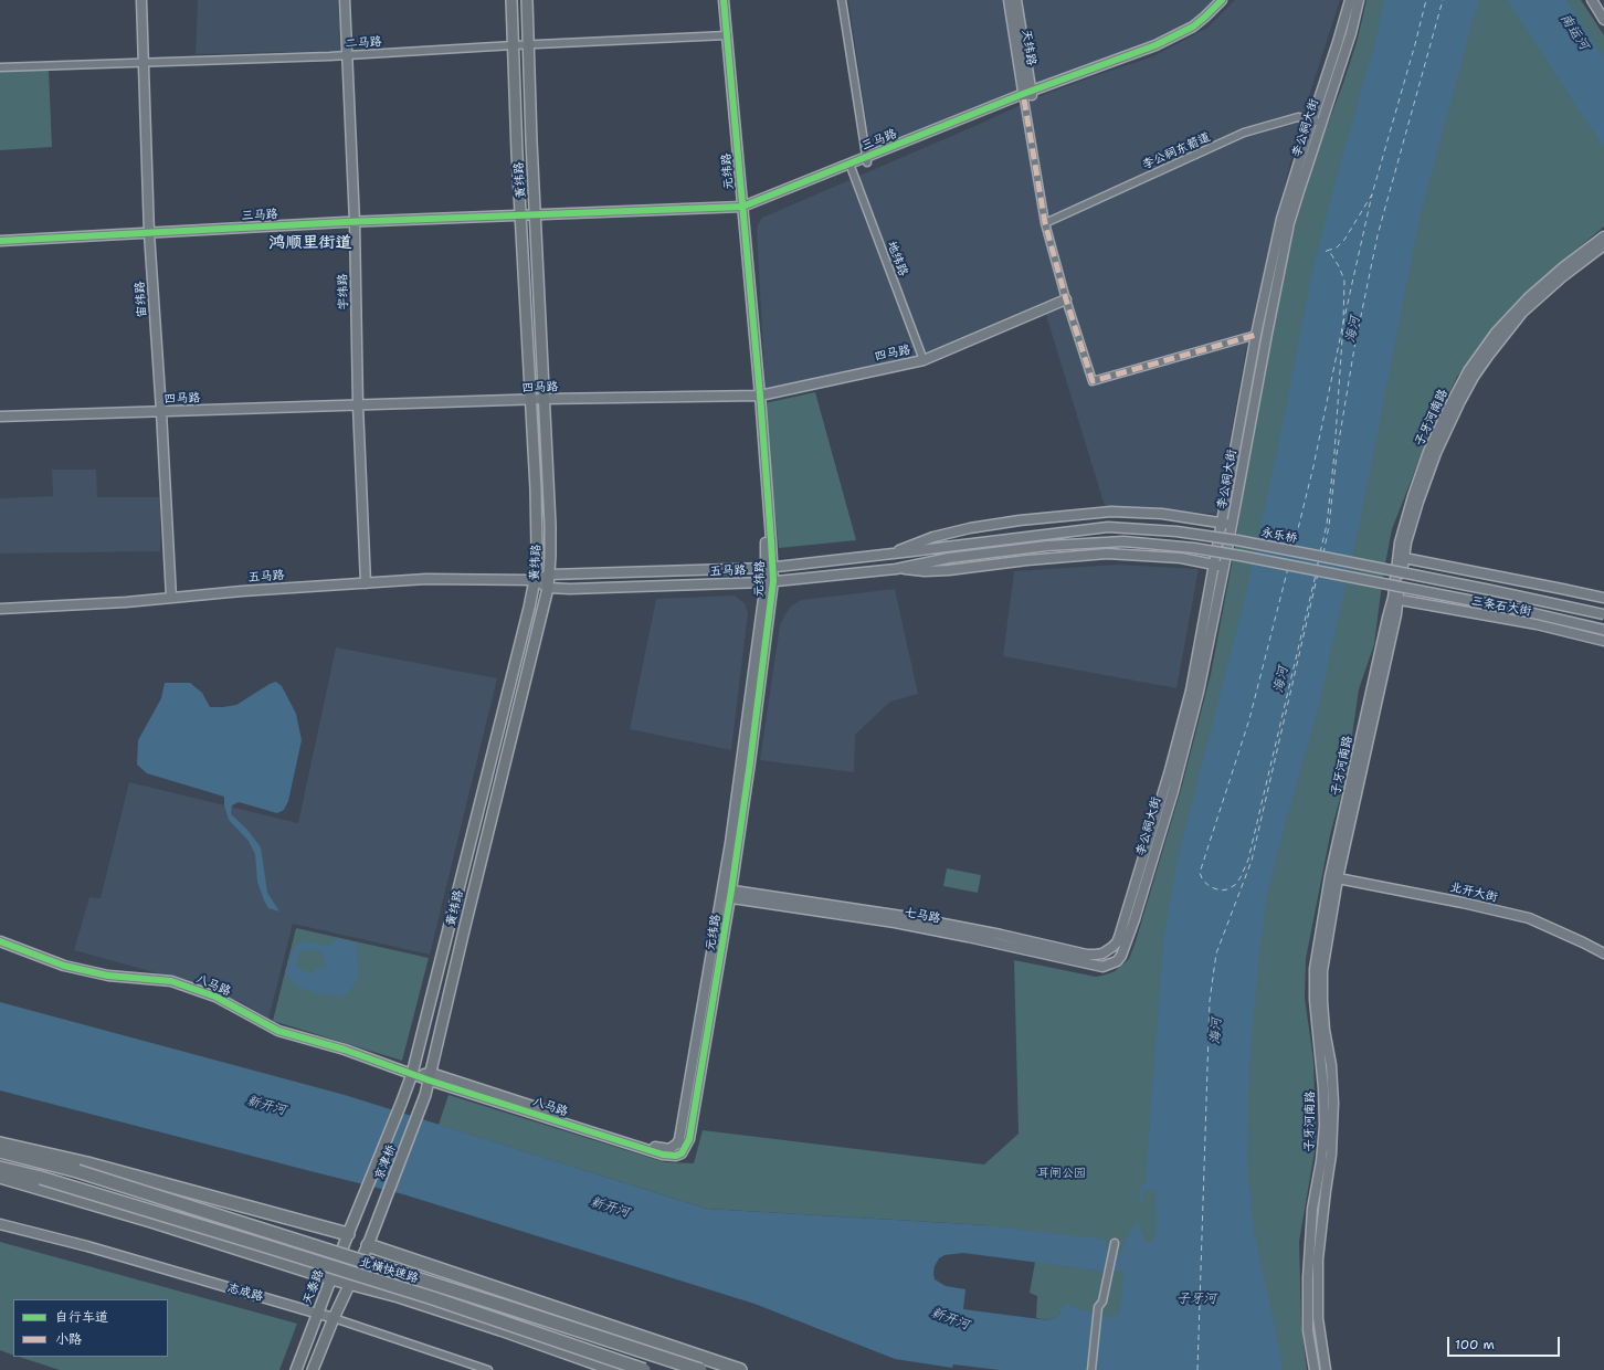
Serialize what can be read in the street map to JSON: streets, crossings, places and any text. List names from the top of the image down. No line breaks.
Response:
{"streets":{"highway":["北横快速路"],"main road":["黄纬路","京津桥","天泰路"],"street":["二马路","天纬路","李公祠大街","三马路","李公祠东箭道","元纬路","地纬路","宇纬路","宙纬路","四马路","子牙河南路","永乐桥","五马路","三条石大街","北开大街","七马路","八马路","志成路"]},"crossings":[["二马路","元纬路"],["二马路","黄纬路"],["二马路","宇纬路"],["二马路","宙纬路"],["天纬路","三马路"],["李公祠大街","李公祠东箭道"],["李公祠大街","七马路"],["三马路","元纬路"],["三马路","黄纬路"],["三马路","地纬路"],["三马路","宇纬路"],["三马路","宙纬路"],["元纬路","四马路"],["元纬路","五马路"],["元纬路","七马路"],["元纬路","八马路"],["黄纬路","四马路"],["黄纬路","五马路"],["黄纬路","八马路"],["黄纬路","京津桥"],["地纬路","四马路"],["宇纬路","四马路"],["宇纬路","五马路"],["宙纬路","四马路"],["宙纬路","五马路"],["子牙河南路","三条石大街"],["子牙河南路","北开大街"],["永乐桥","五马路"],["京津桥","天泰路"],["天泰路","志成路"]],"districts":["鸿顺里街道"],"water":["南运河","海河","新开河","子牙河"],"parks":["耳闸公园"],"legend":["自行车道","小路"],"scale_bar":"100 m"}
